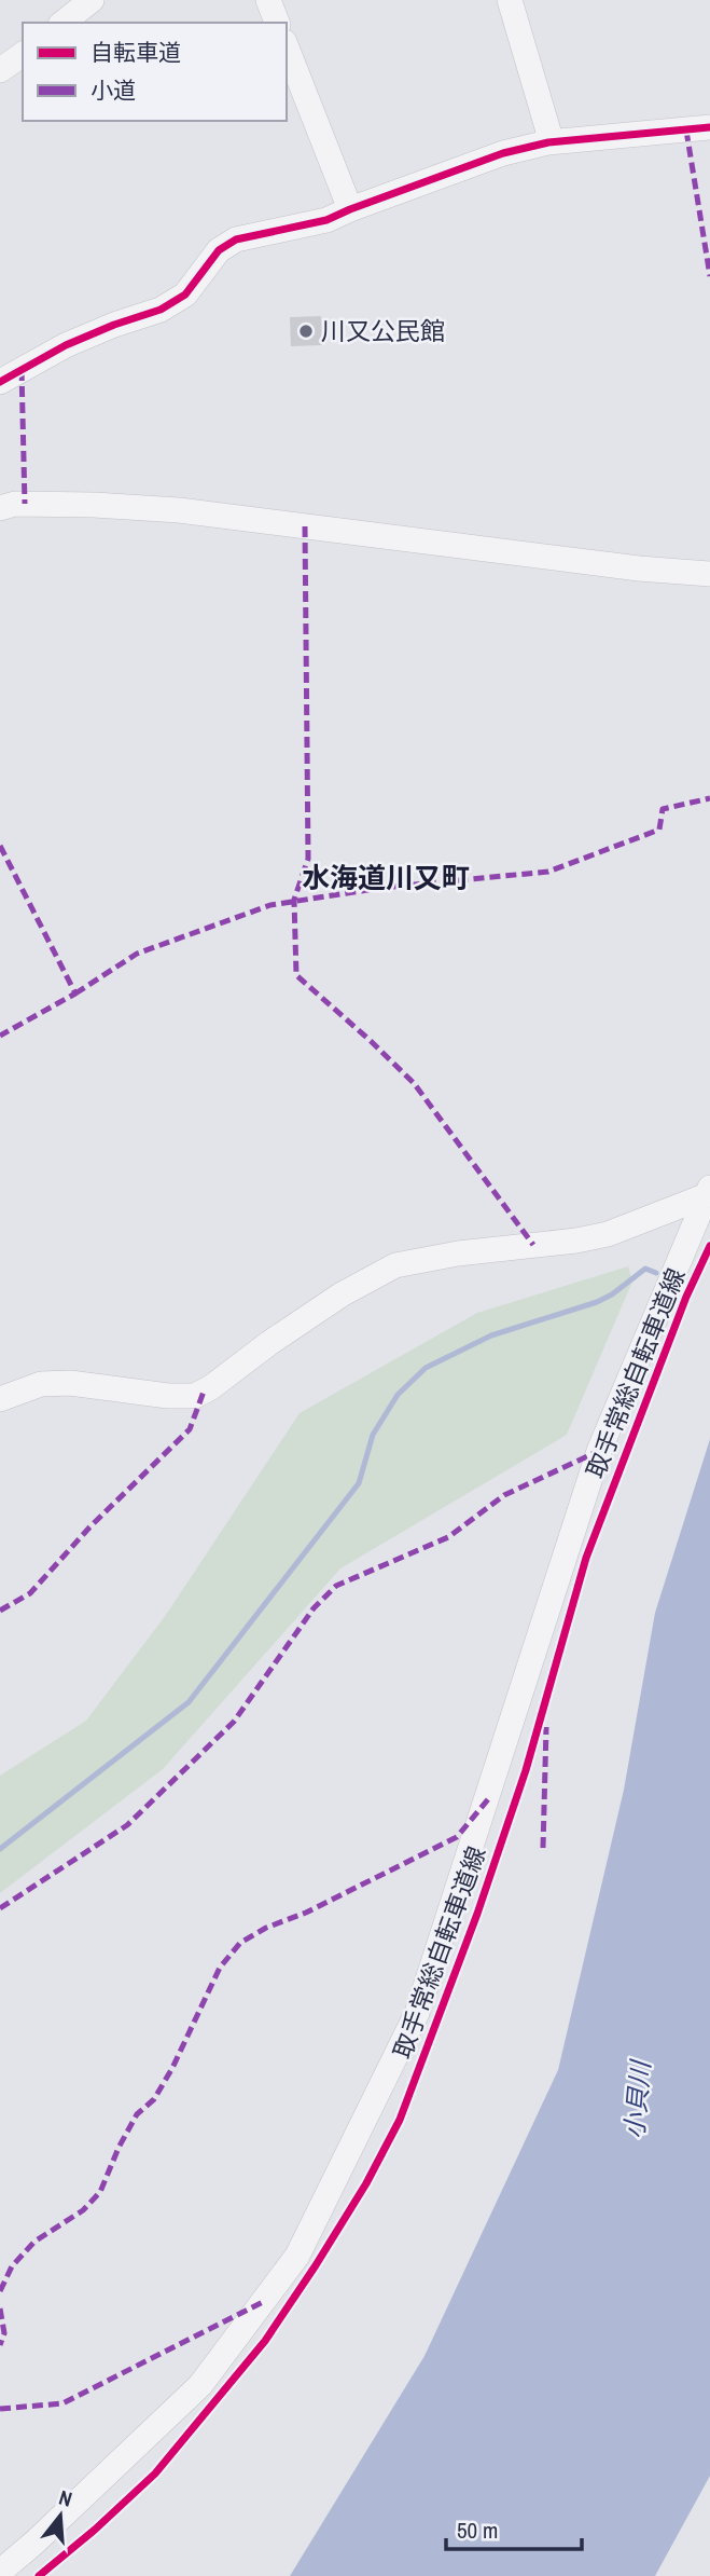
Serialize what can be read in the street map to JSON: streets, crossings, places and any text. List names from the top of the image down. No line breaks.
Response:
{"streets":{"cycle path":["取手常総自転車道線"]},"districts":["水海道川又町"],"water":["小貝川"],"places":["川又公民館"],"legend":["自転車道","小道"],"scale_bar":"50 m","north":"top"}
